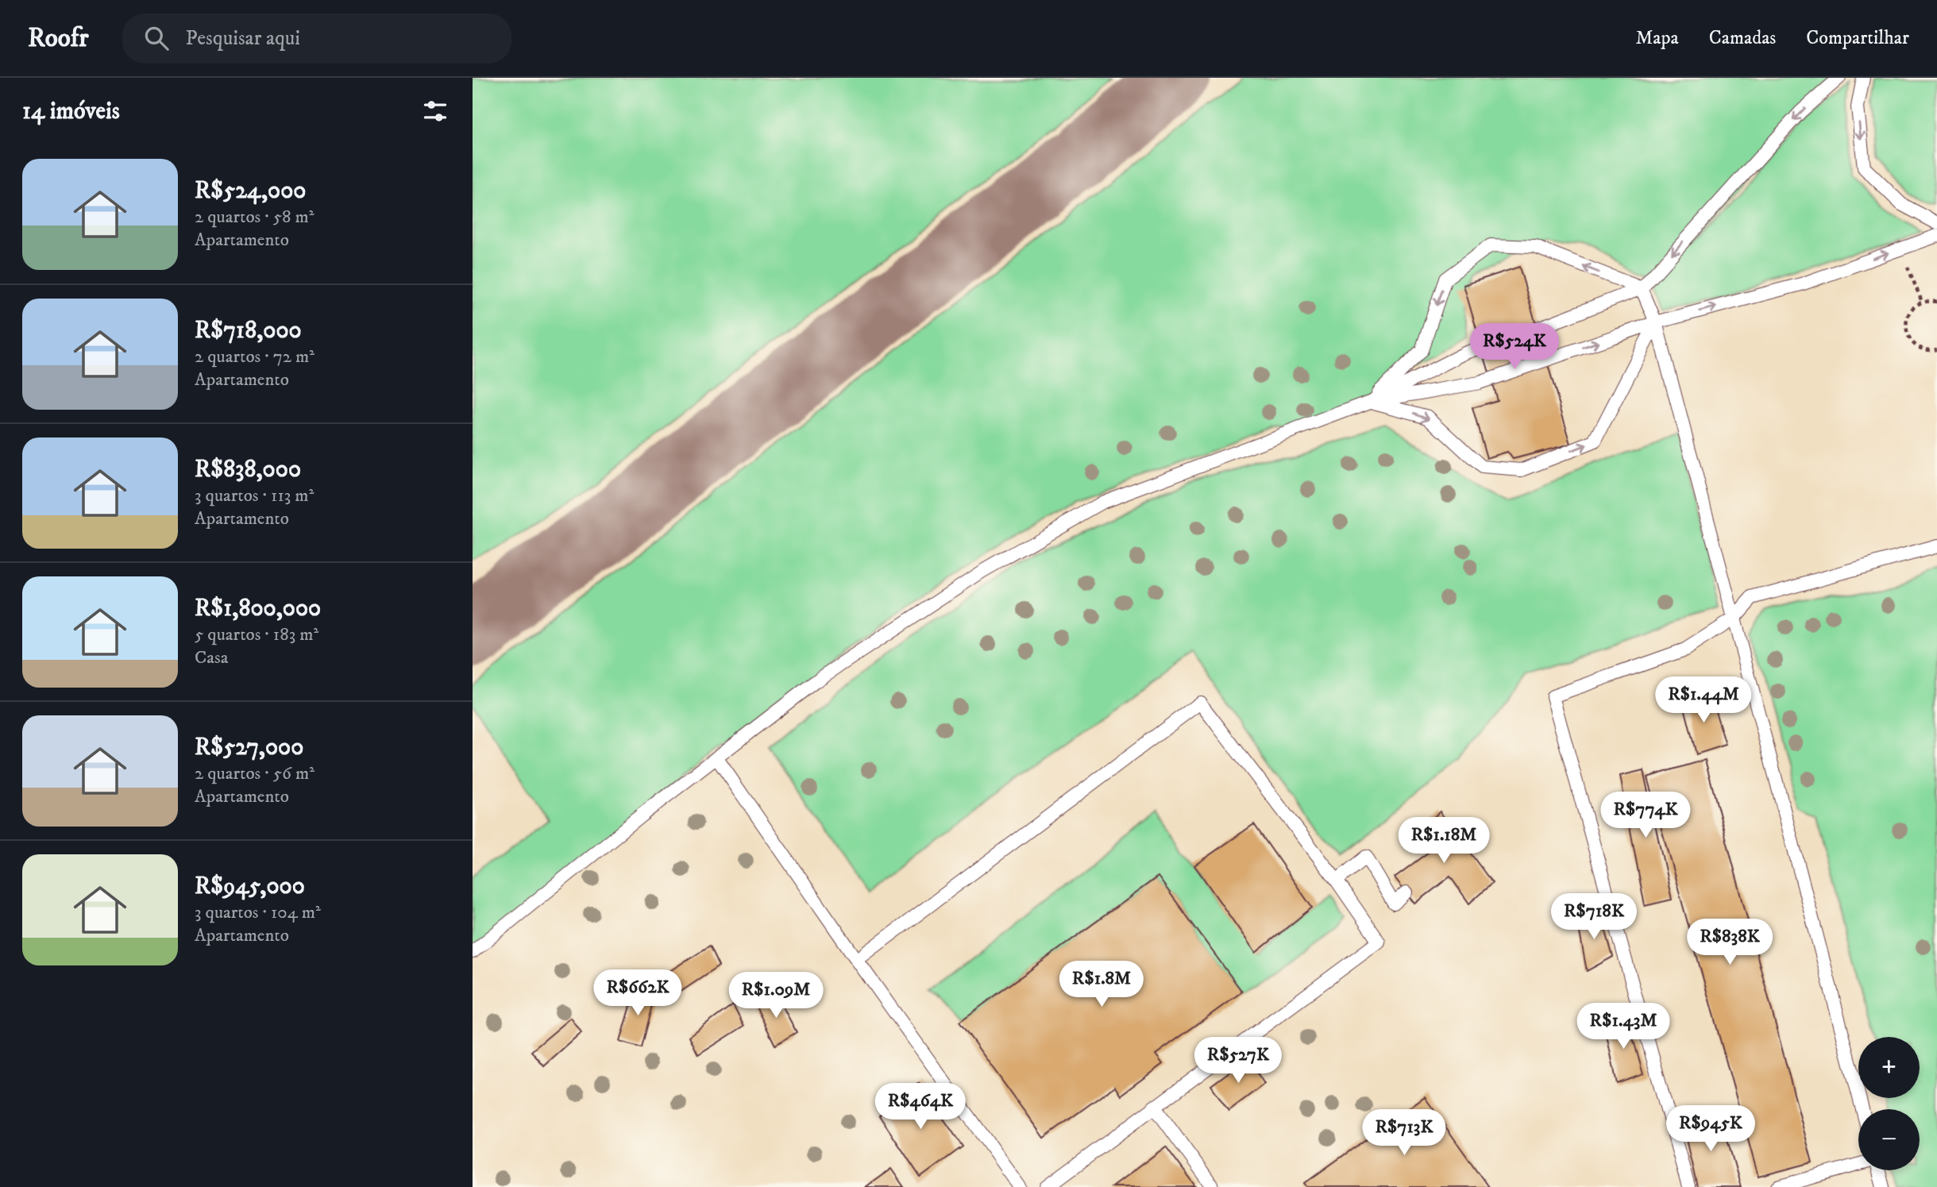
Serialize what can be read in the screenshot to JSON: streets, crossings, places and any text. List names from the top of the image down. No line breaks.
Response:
{"page":{"header":"Roofr","search":"Pesquisar aqui","nav":["Mapa","Camadas","Compartilhar"],"heading":"14 imóveis","list":[{"name":"R$524,000","note":"2 quartos · 58 m² · Apartamento"},{"name":"R$718,000","note":"2 quartos · 72 m² · Apartamento"},{"name":"R$838,000","note":"3 quartos · 113 m² · Apartamento"},{"name":"R$1,800,000","note":"5 quartos · 183 m² · Casa"},{"name":"R$527,000","note":"2 quartos · 56 m² · Apartamento"},{"name":"R$945,000","note":"3 quartos · 104 m² · Apartamento"}],"price":["R$524K","R$1.44M","R$774K","R$1.18M","R$718K","R$838K","R$1.8M","R$662K","R$1.09M","R$1.43M","R$527K","R$464K","R$945K","R$713K"],"map_buttons":["+","−"]}}
